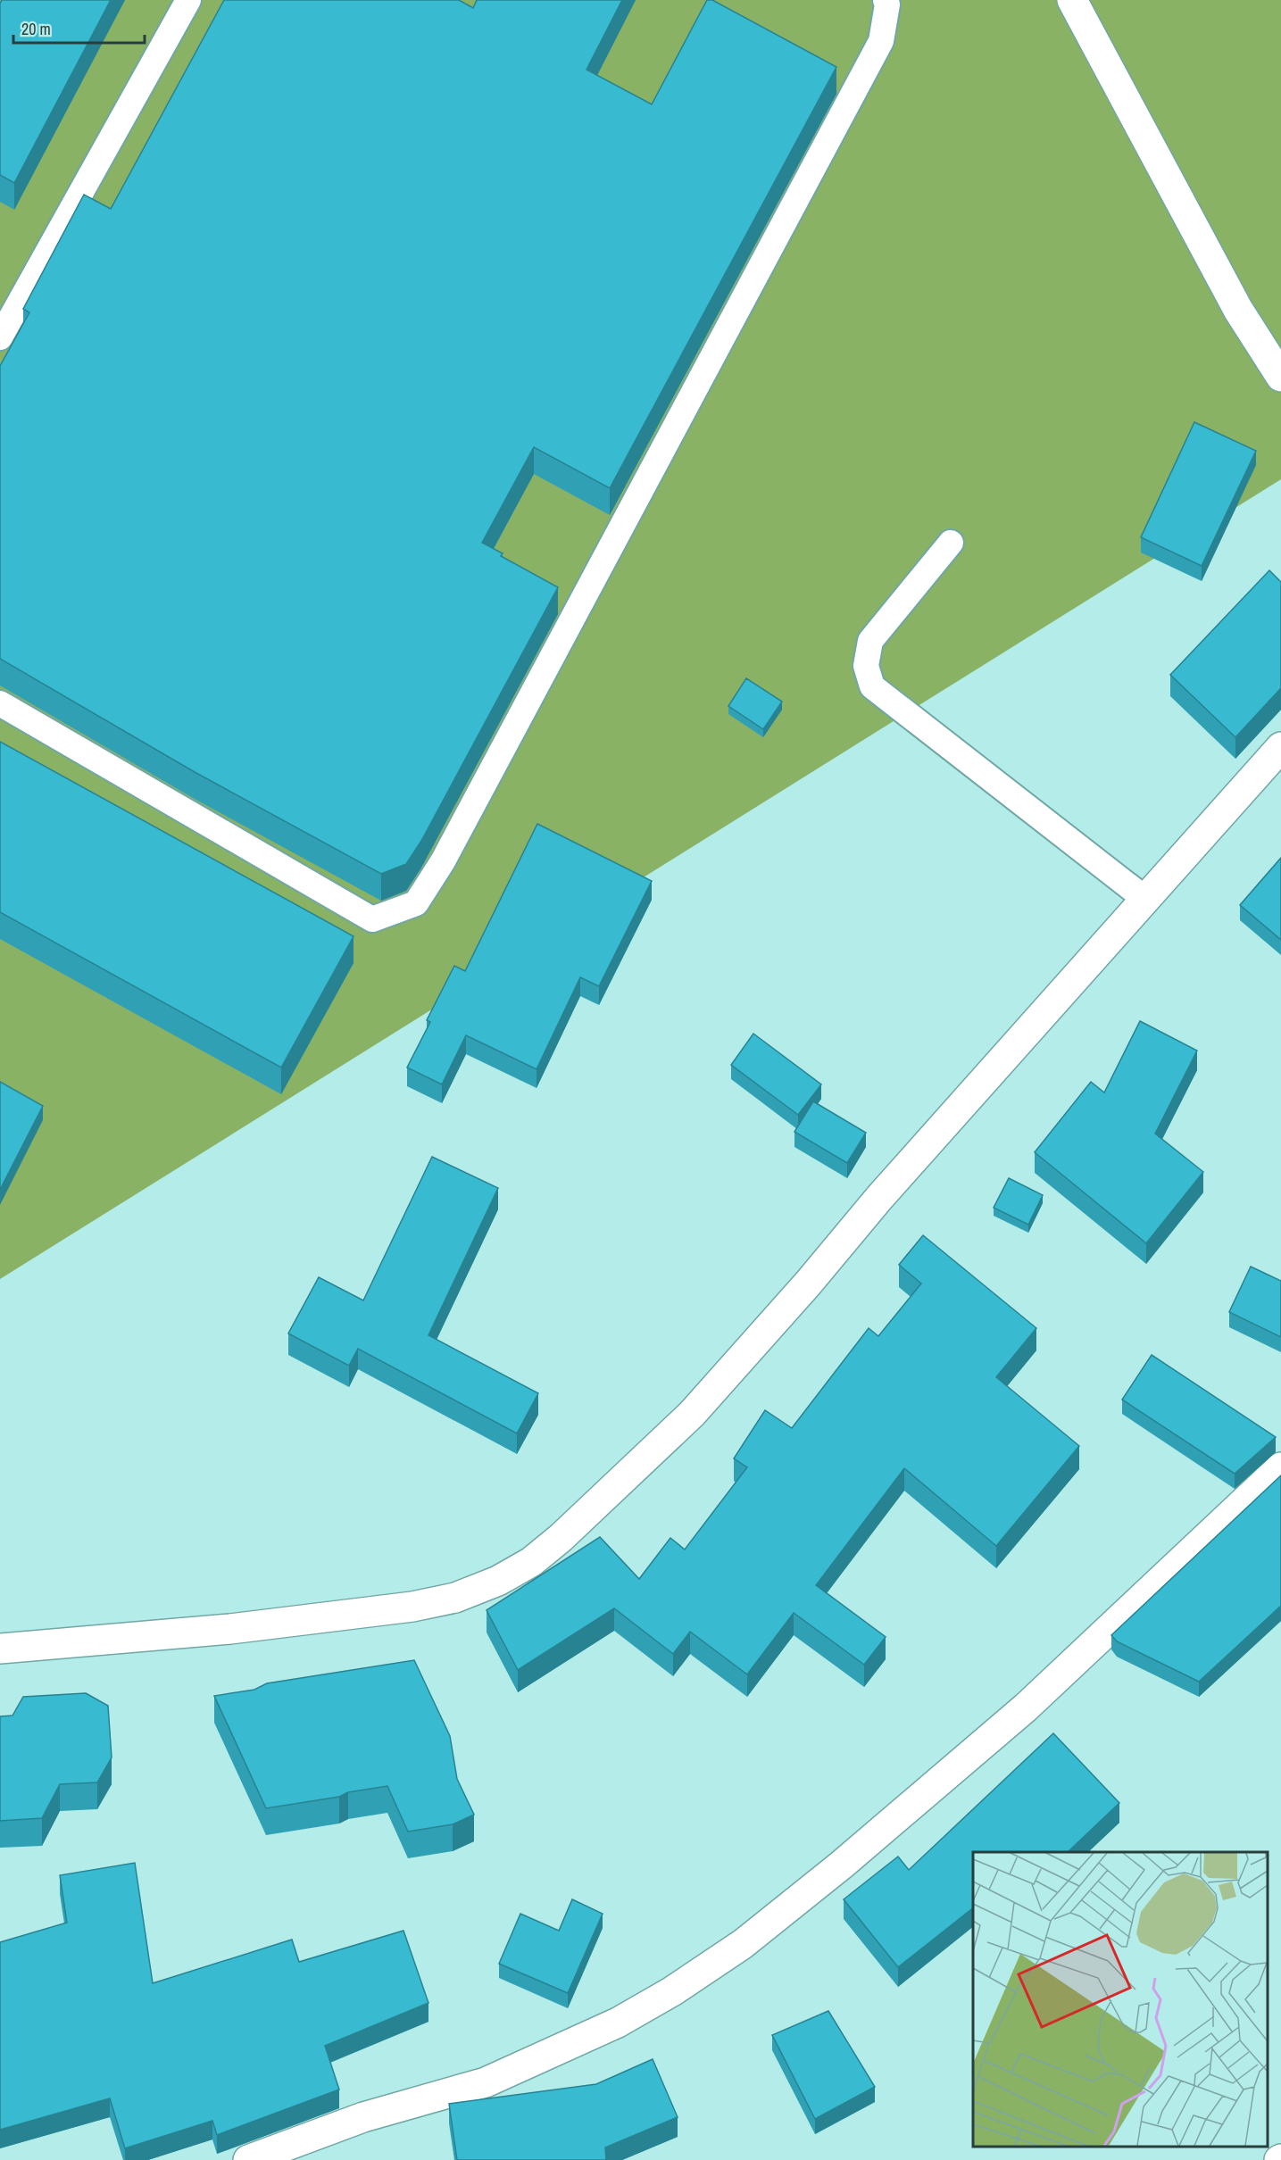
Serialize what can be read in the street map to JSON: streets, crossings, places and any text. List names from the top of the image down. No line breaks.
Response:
{"scale_bar":"20 m"}
